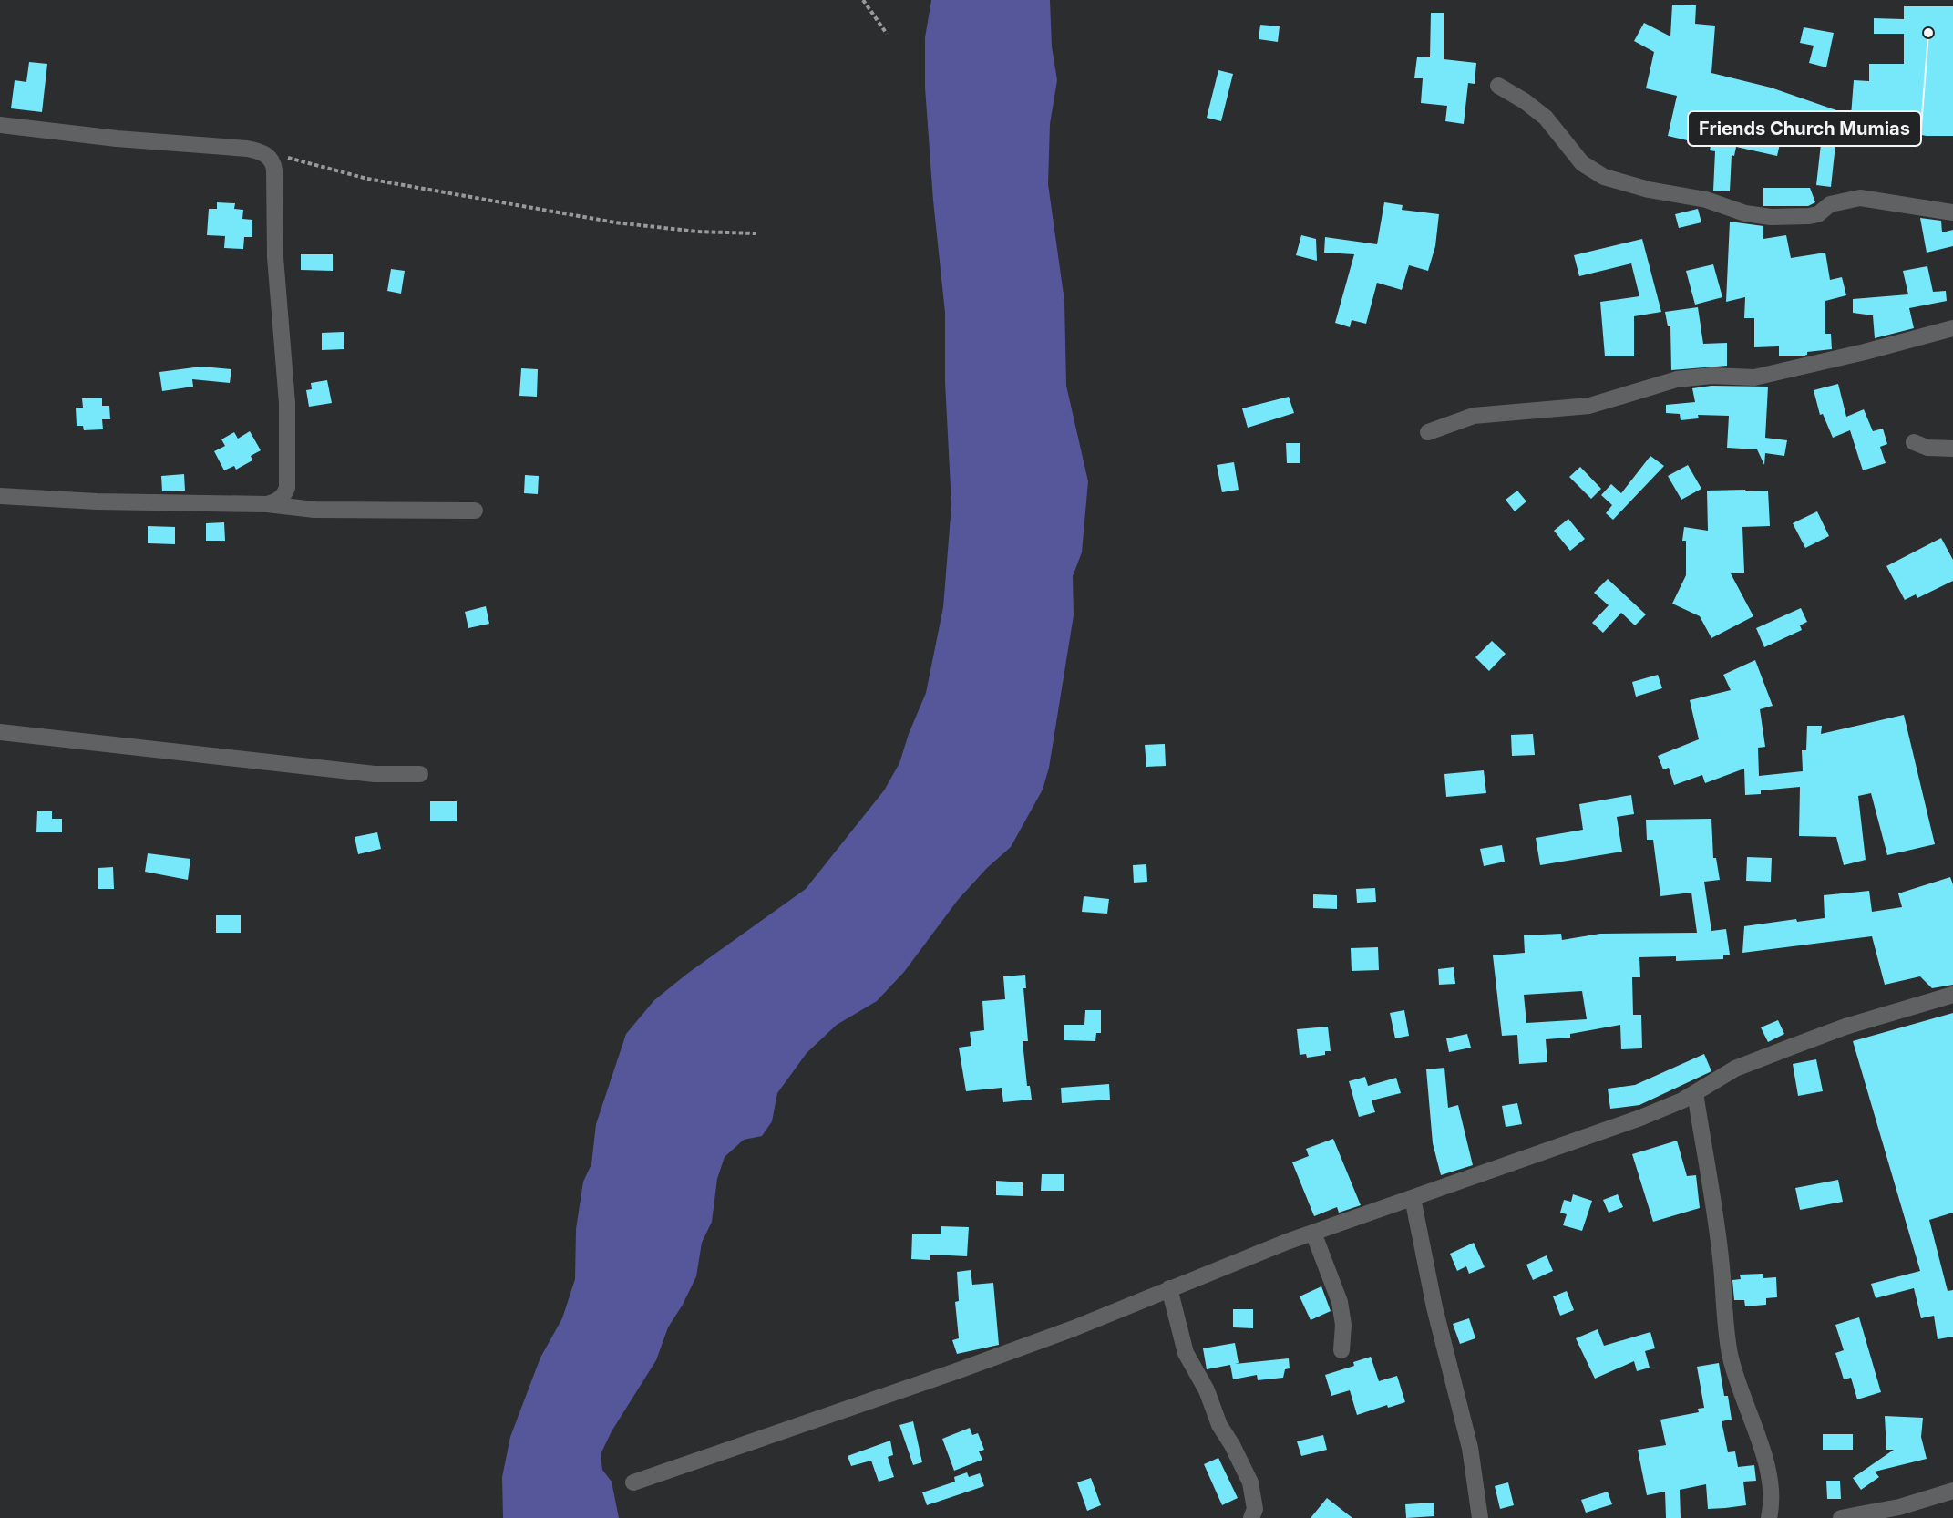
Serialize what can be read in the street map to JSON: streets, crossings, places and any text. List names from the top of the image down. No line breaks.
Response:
{"places":["Friends Church Mumias"]}
